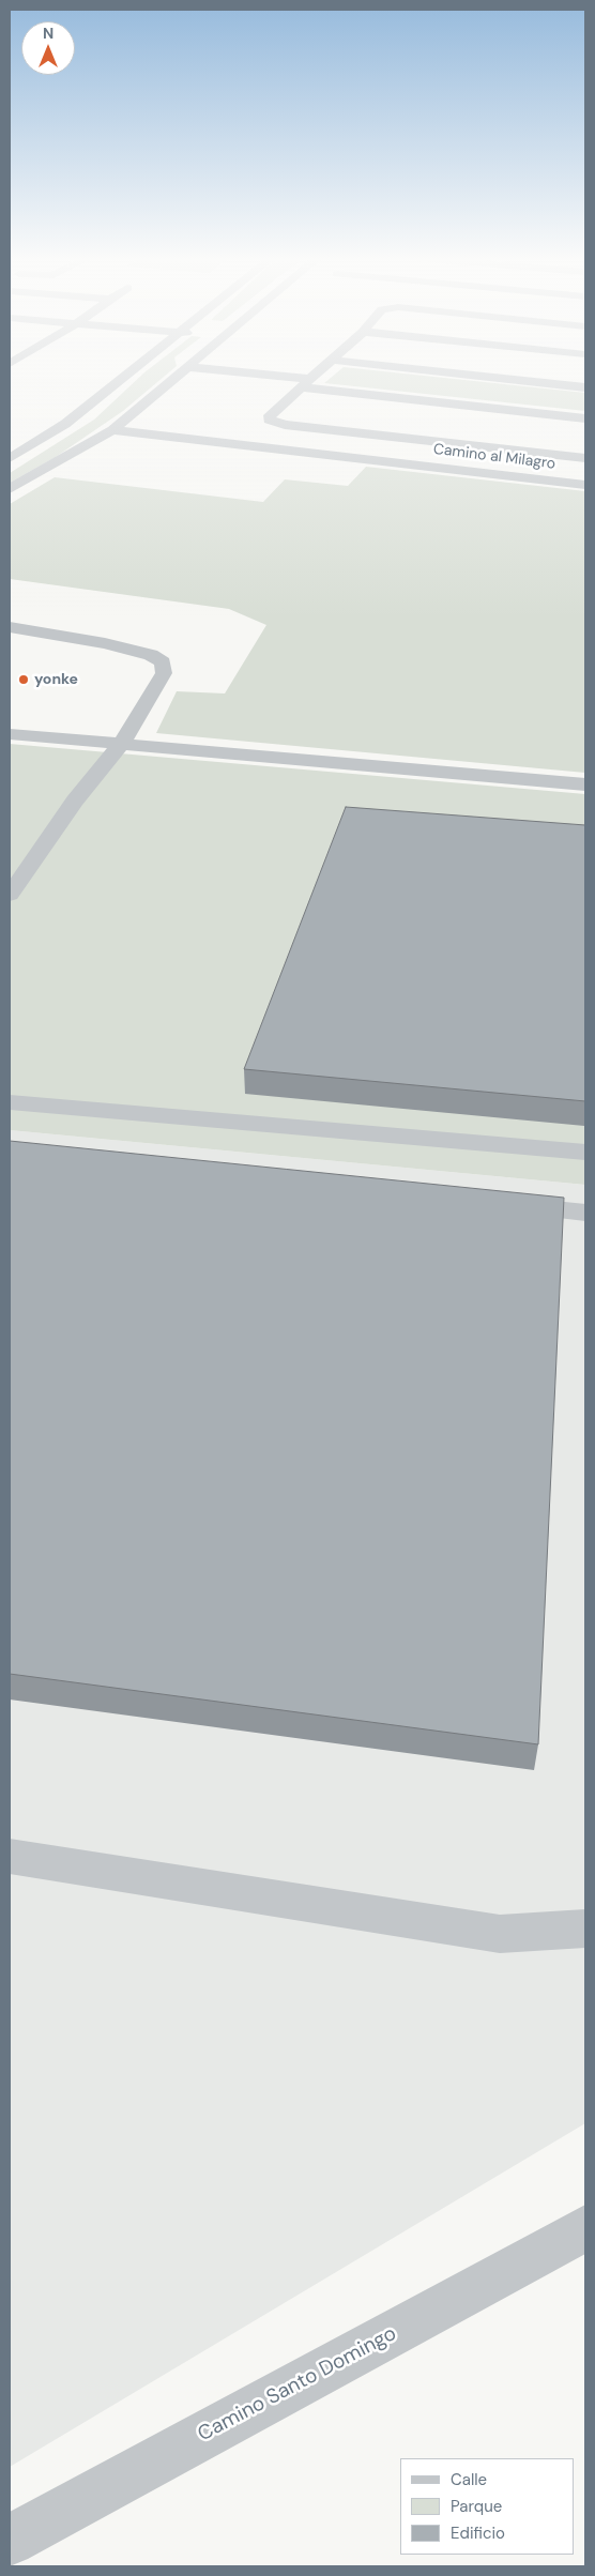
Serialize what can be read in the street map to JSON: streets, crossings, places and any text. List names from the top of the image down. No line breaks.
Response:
{"streets":{"street":["Camino al Milagro","Camino Santo Domingo"]},"places":["yonke"],"legend":["Calle","Parque","Edificio"],"north":"top"}
